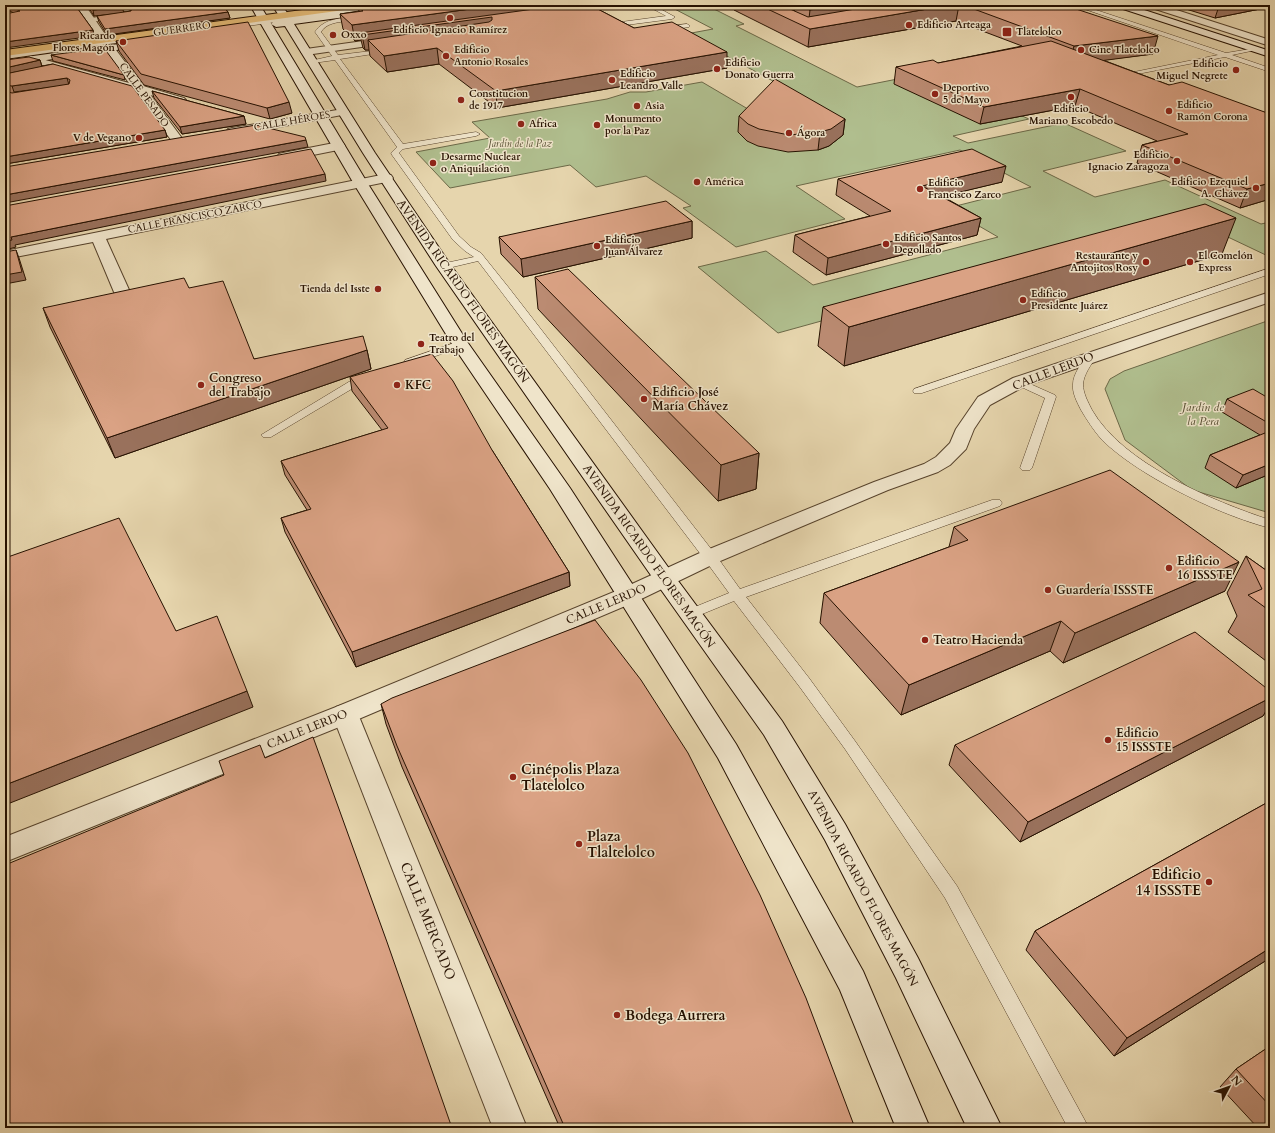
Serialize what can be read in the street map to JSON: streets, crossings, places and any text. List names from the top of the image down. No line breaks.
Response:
{"streets":{"main road":["GUERRERO","CALLE PESADO","CALLE HÉROES","CALLE FRANCISCO ZARCO","AVENIDA RICARDO FLORES MAGÓN","CALLE LERDO","CALLE MERCADO"]},"crossings":[["GUERRERO","CALLE PESADO"],["GUERRERO","AVENIDA RICARDO FLORES MAGÓN"],["CALLE HÉROES","AVENIDA RICARDO FLORES MAGÓN"],["CALLE FRANCISCO ZARCO","AVENIDA RICARDO FLORES MAGÓN"],["AVENIDA RICARDO FLORES MAGÓN","CALLE LERDO"],["CALLE LERDO","CALLE MERCADO"]],"parks":["Jardín de la Paz","Jardín de la Pera"],"places":{"other":["Edificio Ignacio Ramírez","Edificio Arteaga","Oxxo","Ricardo Flores Magón","Cine Tlatelolco","Edificio Antonio Rosales","Edificio Donato Guerra","Edificio Miguel Negrete","Edificio Leandro Valle","Deportivo 5 de Mayo","Edificio Mariano Escobedo","Constitucion de 1917","Asia","Edificio Ramón Corona","Africa","Monumento por la Paz","Ágora","V de Vegano","Edificio Ignacio Zaragoza","Desarme Nuclear o Aniquilación","América","Edificio Ezequiel A. Chávez","Edificio Francisco Zarco","Edificio Santos Degollado","Edificio Juan Álvarez","Restaurante y Antojitos Rosy","El Comelón Express","Tienda del Isste","Edificio Presidente Juárez","Teatro del Trabajo","Congreso del Trabajo","KFC","Edificio José María Chávez","Edificio 16 ISSSTE","Guardería ISSSTE","Teatro Hacienda","Edificio 15 ISSSTE","Cinépolis Plaza Tlatelolco","Plaza Tlaltelolco","Edificio 14 ISSSTE","Bodega Aurrera"],"transit":["Tlatelolco"]},"north":"top right"}
